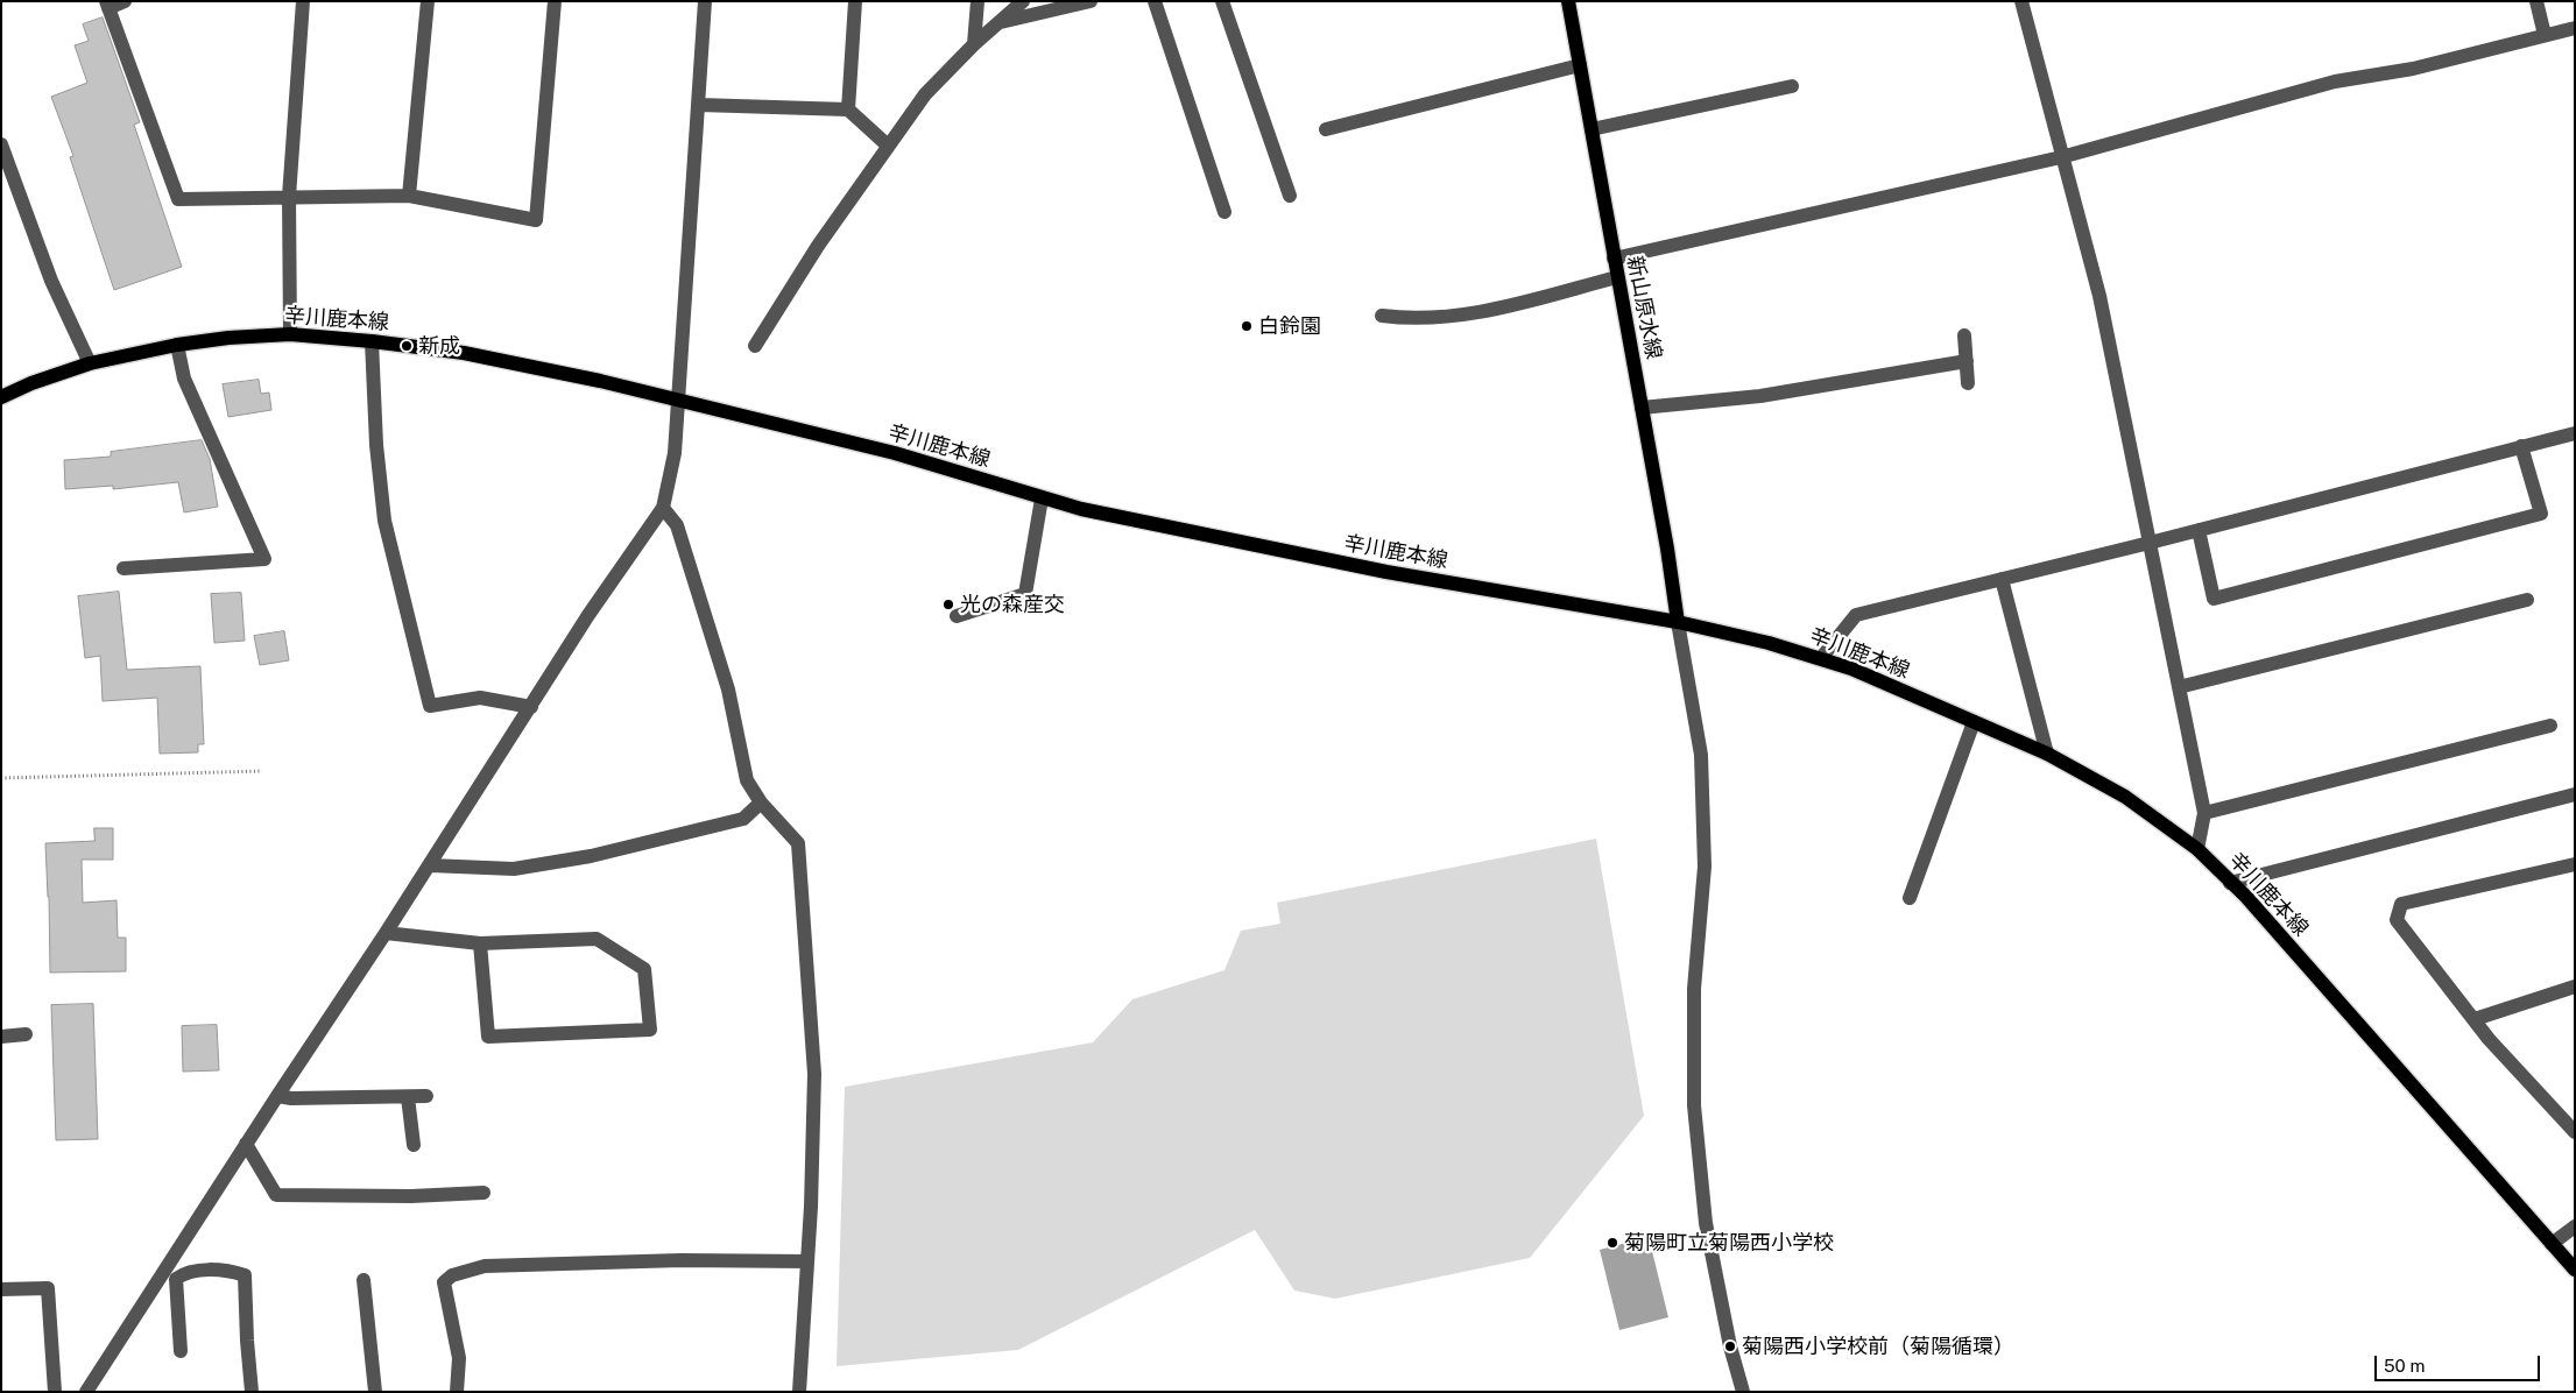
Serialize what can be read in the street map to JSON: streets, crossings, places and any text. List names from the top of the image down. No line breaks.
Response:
{"streets":{"main road":["新山原水線","辛川鹿本線"]},"crossings":[["新山原水線","辛川鹿本線"]],"places":["白鈴園","新成","光の森産交","菊陽町立菊陽西小学校","菊陽西小学校前（菊陽循環）"],"scale_bar":"50 m"}
